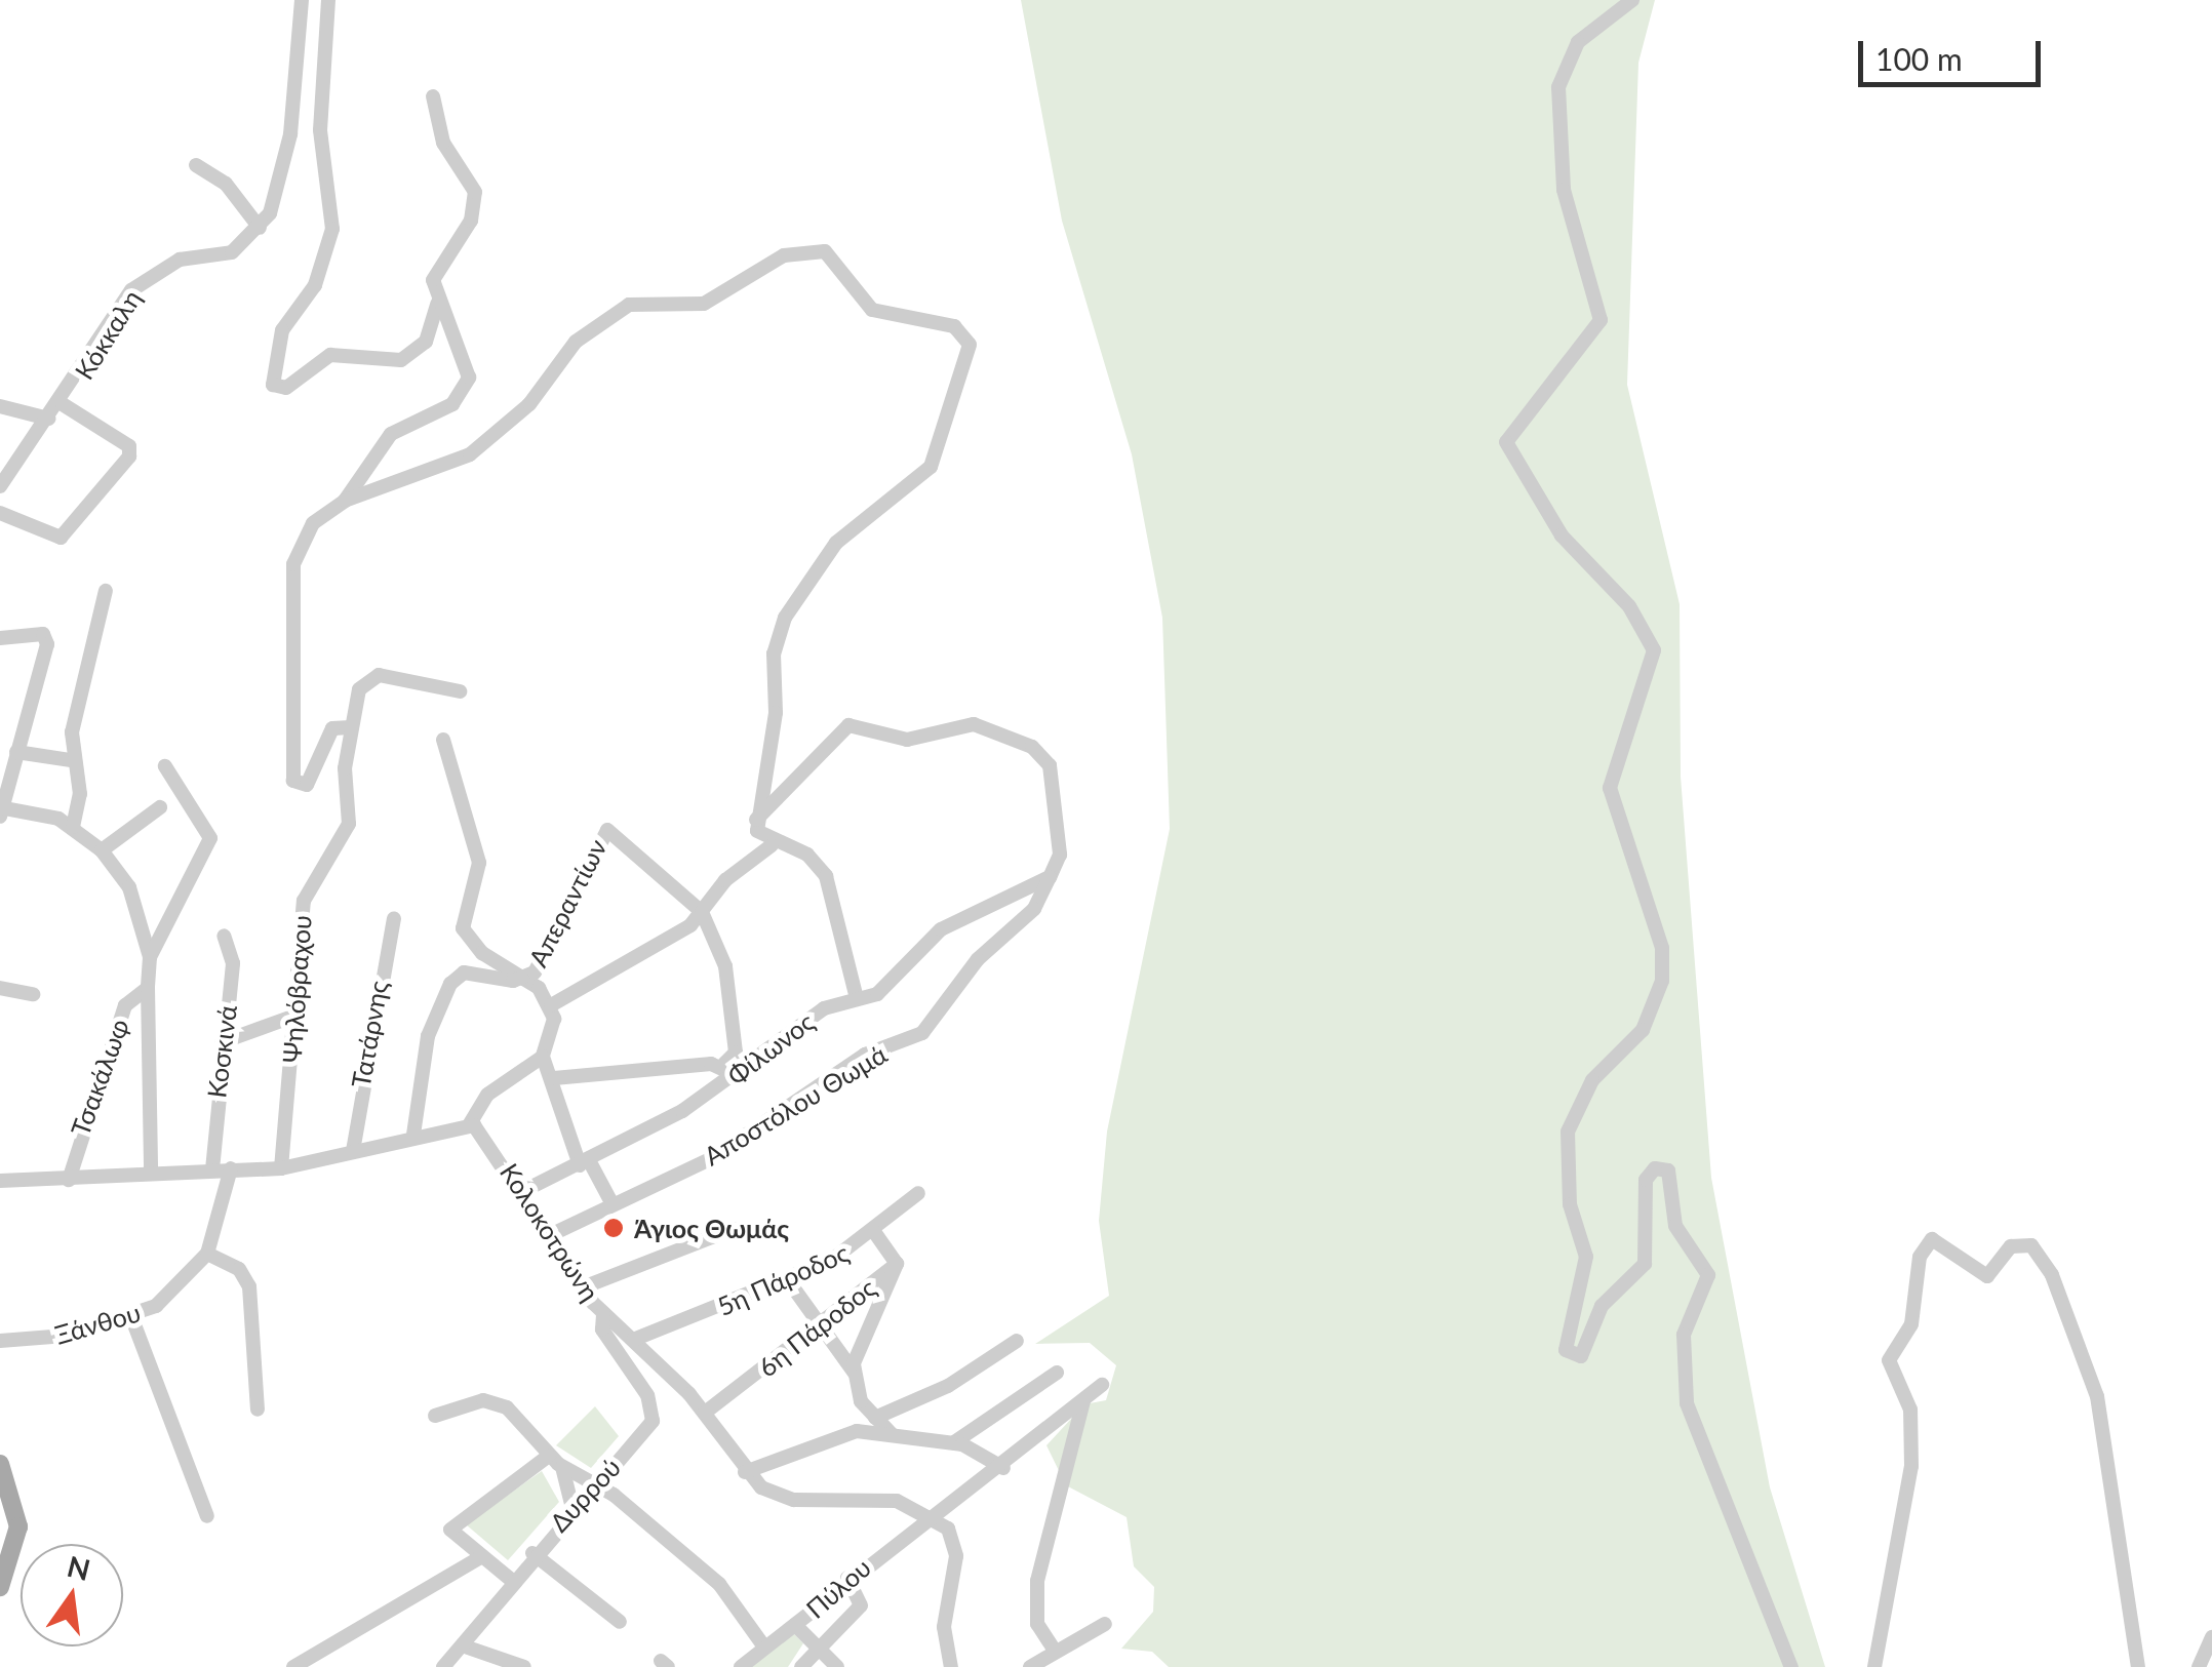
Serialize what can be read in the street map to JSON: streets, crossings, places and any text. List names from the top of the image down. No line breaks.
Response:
{"streets":{"street":["Κόκκαλη","Απεραντίων","Ψηλόβραχου","Τατάρνης","Φίλωνος","Κοσκινά","Τσακάλωφ","Αποστόλου Θωμά","Κολοκοτρώνη","5η Πάροδος","Ξάνθου","6η Πάροδος","Δυρρού","Πύλου"]},"crossings":[["Φίλωνος","Αποστόλου Θωμά"],["Φίλωνος","Κολοκοτρώνη"],["Αποστόλου Θωμά","Κολοκοτρώνη"],["Κολοκοτρώνη","5η Πάροδος"],["Κολοκοτρώνη","6η Πάροδος"],["Κολοκοτρώνη","Δυρρού"],["Κολοκοτρώνη","Πύλου"],["5η Πάροδος","6η Πάροδος"]],"places":["Άγιος Θωμάς"],"scale_bar":"100 m","north":"top"}
